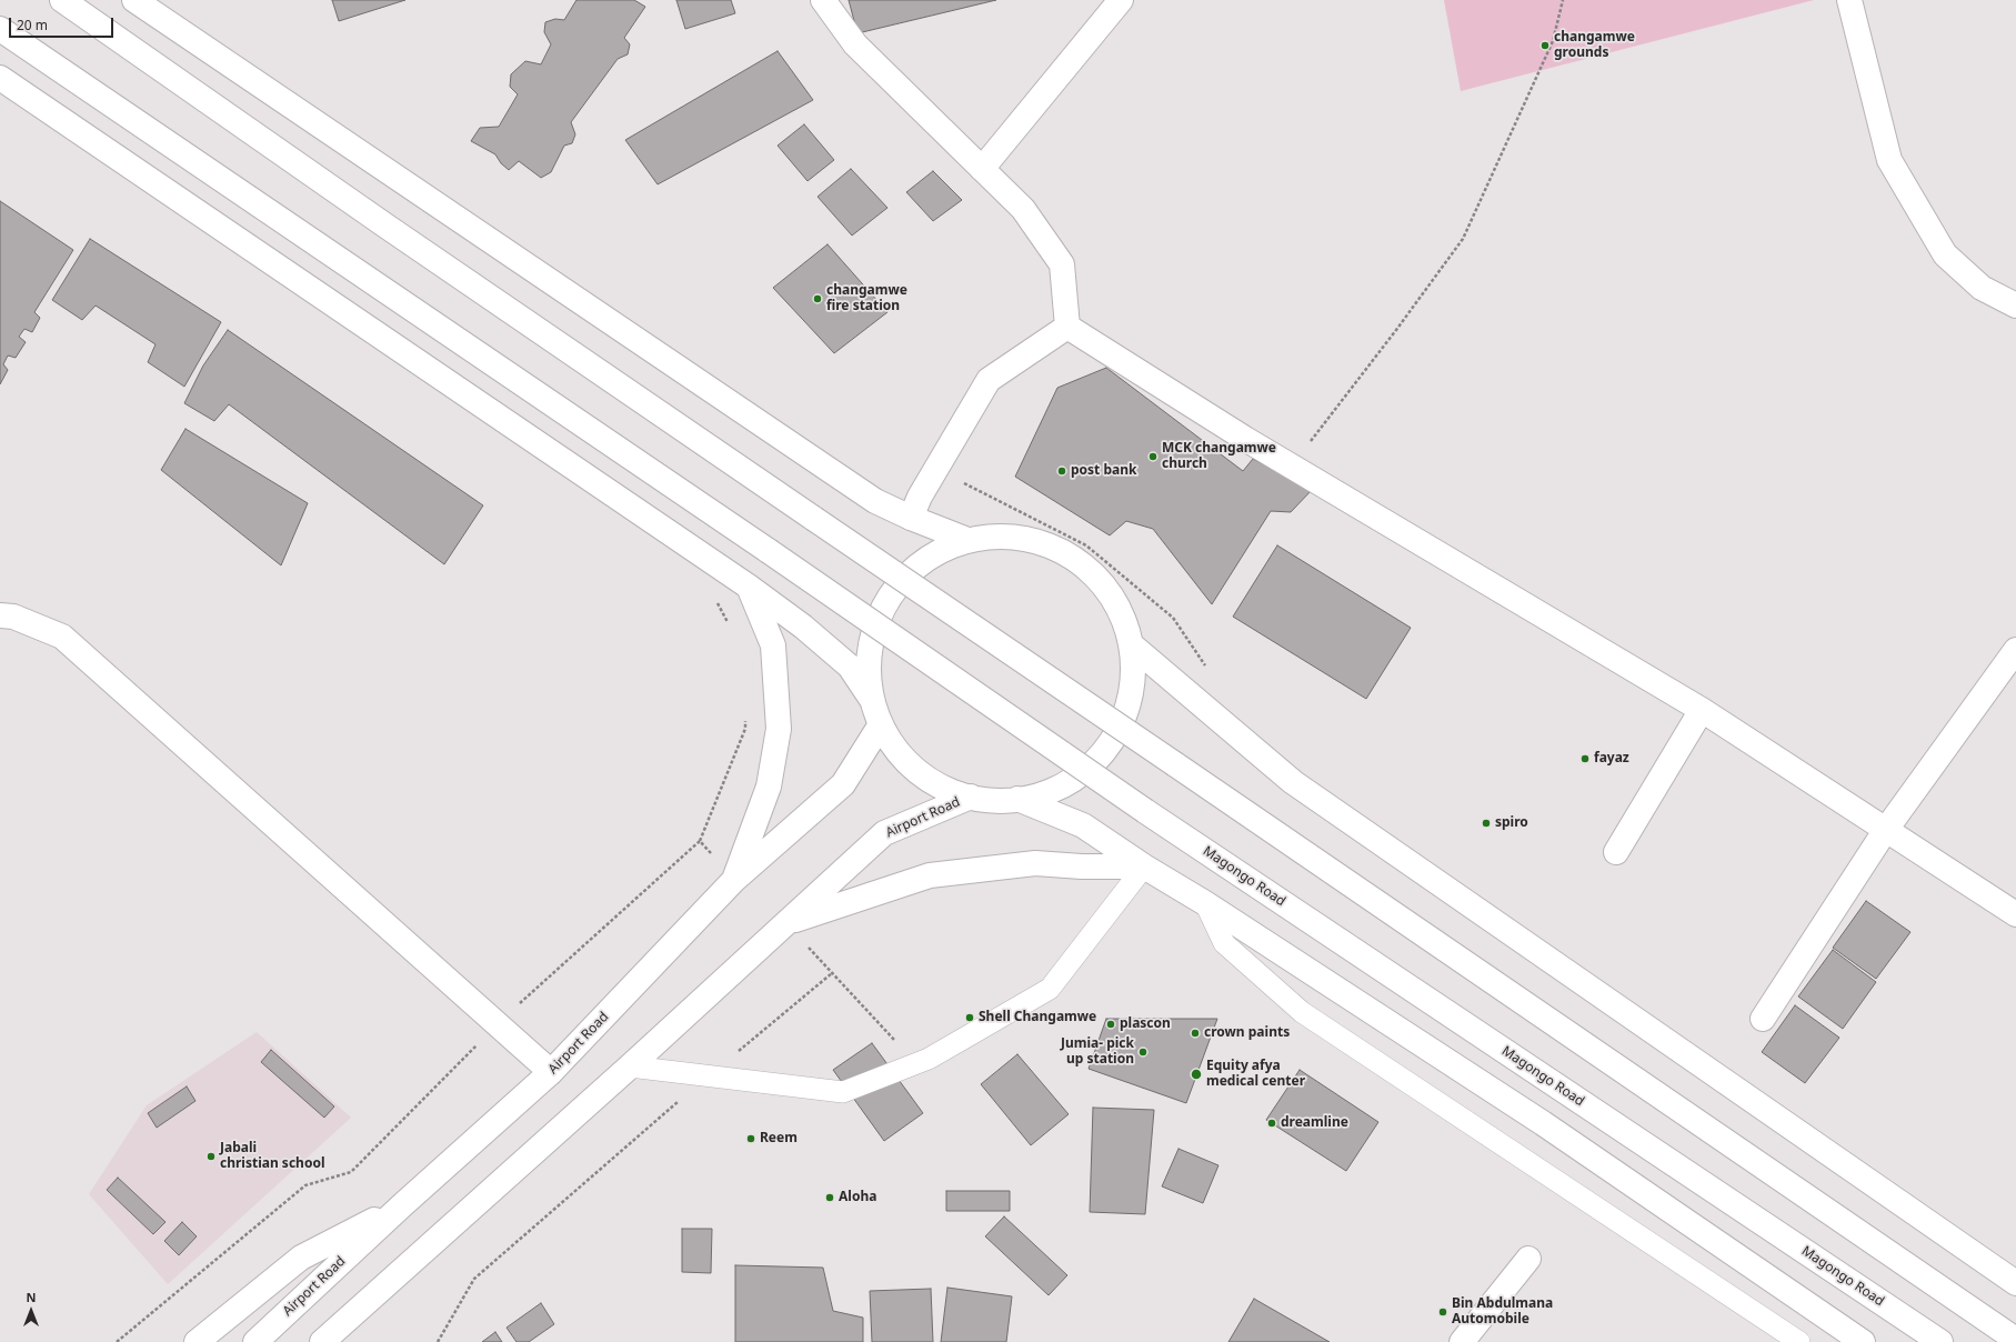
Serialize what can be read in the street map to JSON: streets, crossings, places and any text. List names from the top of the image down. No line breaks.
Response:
{"streets":{"main road":["Airport Road","Magongo Road"]},"places":["changamwe grounds","changamwe fire station","MCK changamwe church","post bank","fayaz","spiro","Shell Changamwe","plascon","crown paints","Jumia- pick up station","Equity afya medical center","dreamline","Reem","Jabali christian school","Aloha","Bin Abdulmana Automobile"],"scale_bar":"20 m","north":"top"}
